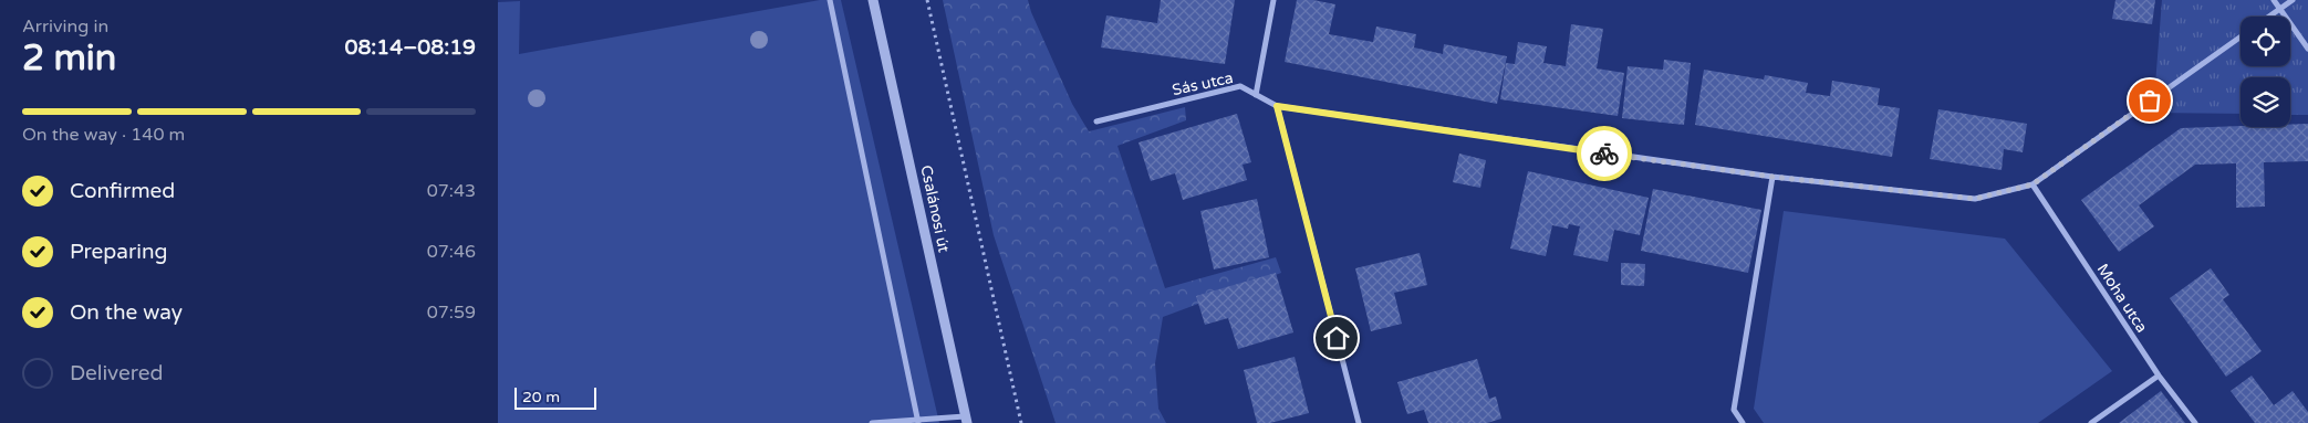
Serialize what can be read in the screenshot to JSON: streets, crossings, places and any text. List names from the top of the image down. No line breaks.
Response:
{"streets":{"street":["Sás utca","Csalánosi út","Moha utca"]},"crossings":[["Sás utca","Moha utca"]],"scale_bar":"20 m","page":{"heading":["2 min","Arriving in","08:14–08:19"],"bar":"On the way · 140 m","list":[["Confirmed","07:43"],["Preparing","07:46"],["On the way","07:59"],"Delivered"],"scale":"20 m"}}
